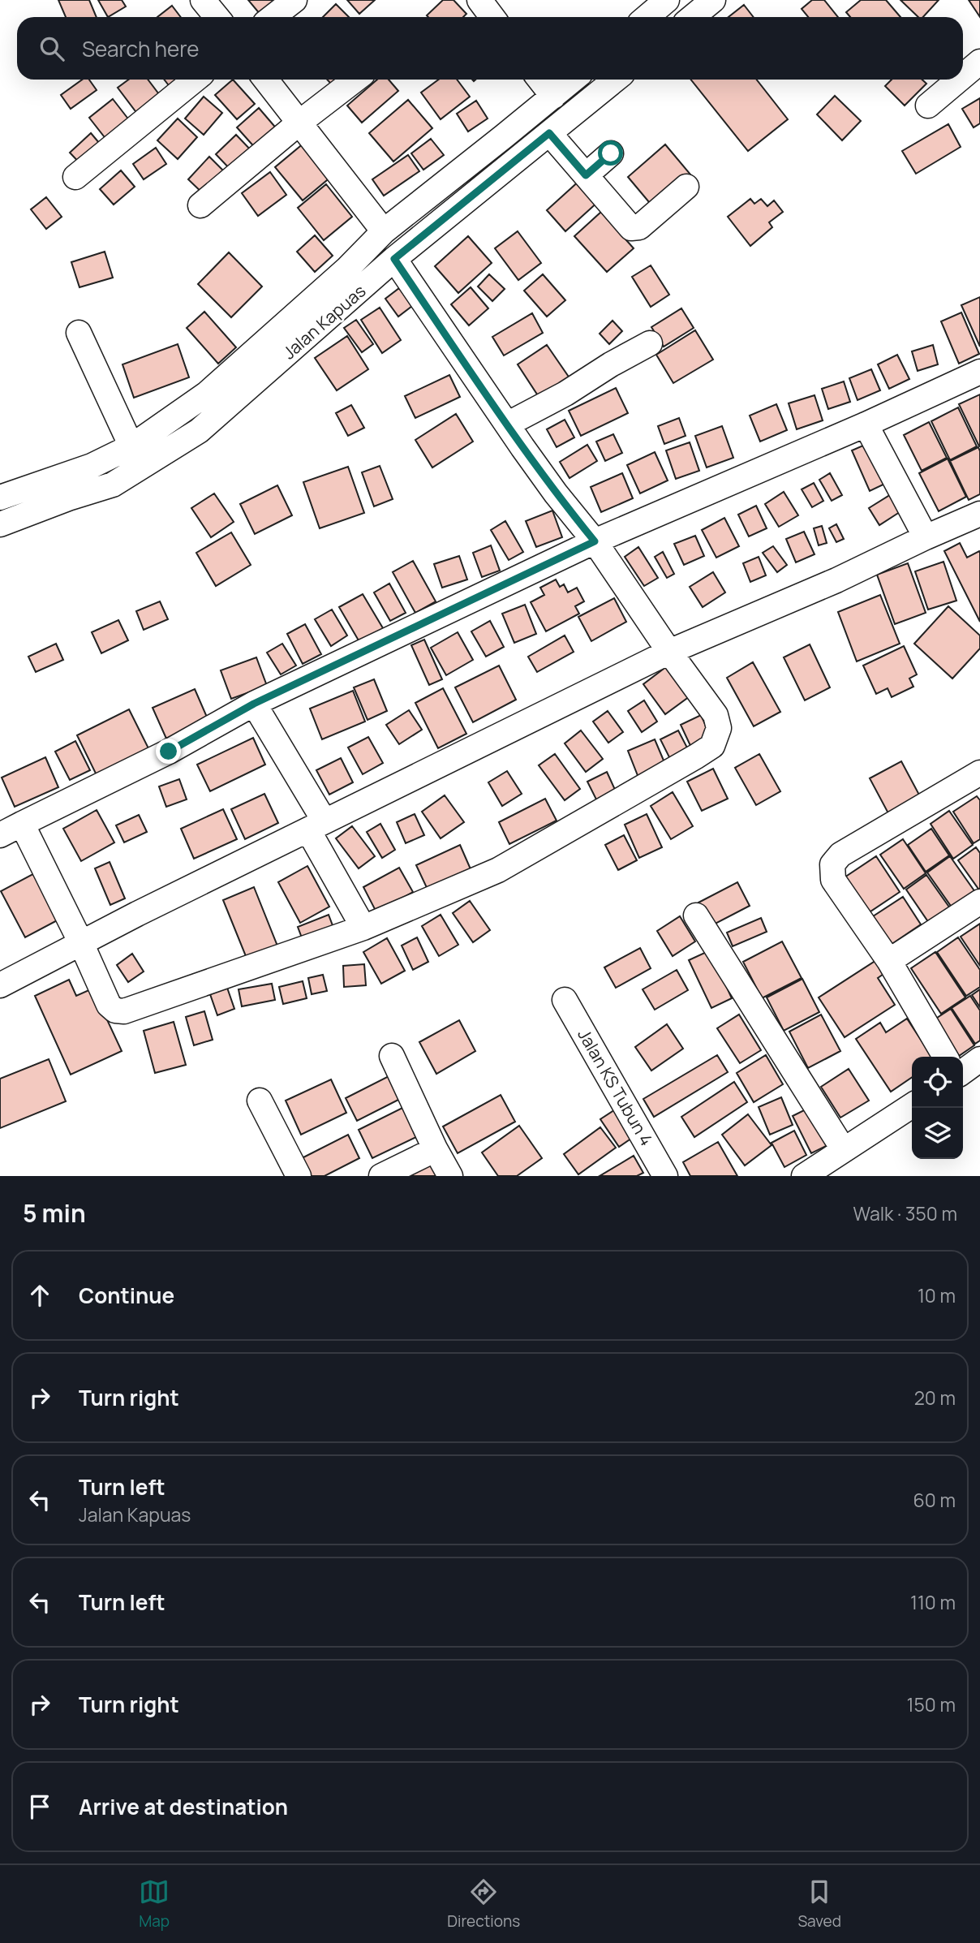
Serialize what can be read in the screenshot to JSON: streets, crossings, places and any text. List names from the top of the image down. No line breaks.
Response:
{"streets":{"street":["Jalan Kapuas","Jalan KS Tubun 4"]},"page":{"search":"Search here","heading":["5 min","Walk · 350 m"],"list":[["Continue","10 m"],["Turn right","20 m"],["Turn left","Jalan Kapuas","60 m"],["Turn left","110 m"],["Turn right","150 m"],"Arrive at destination"],"nav":["Map","Directions","Saved"]}}
